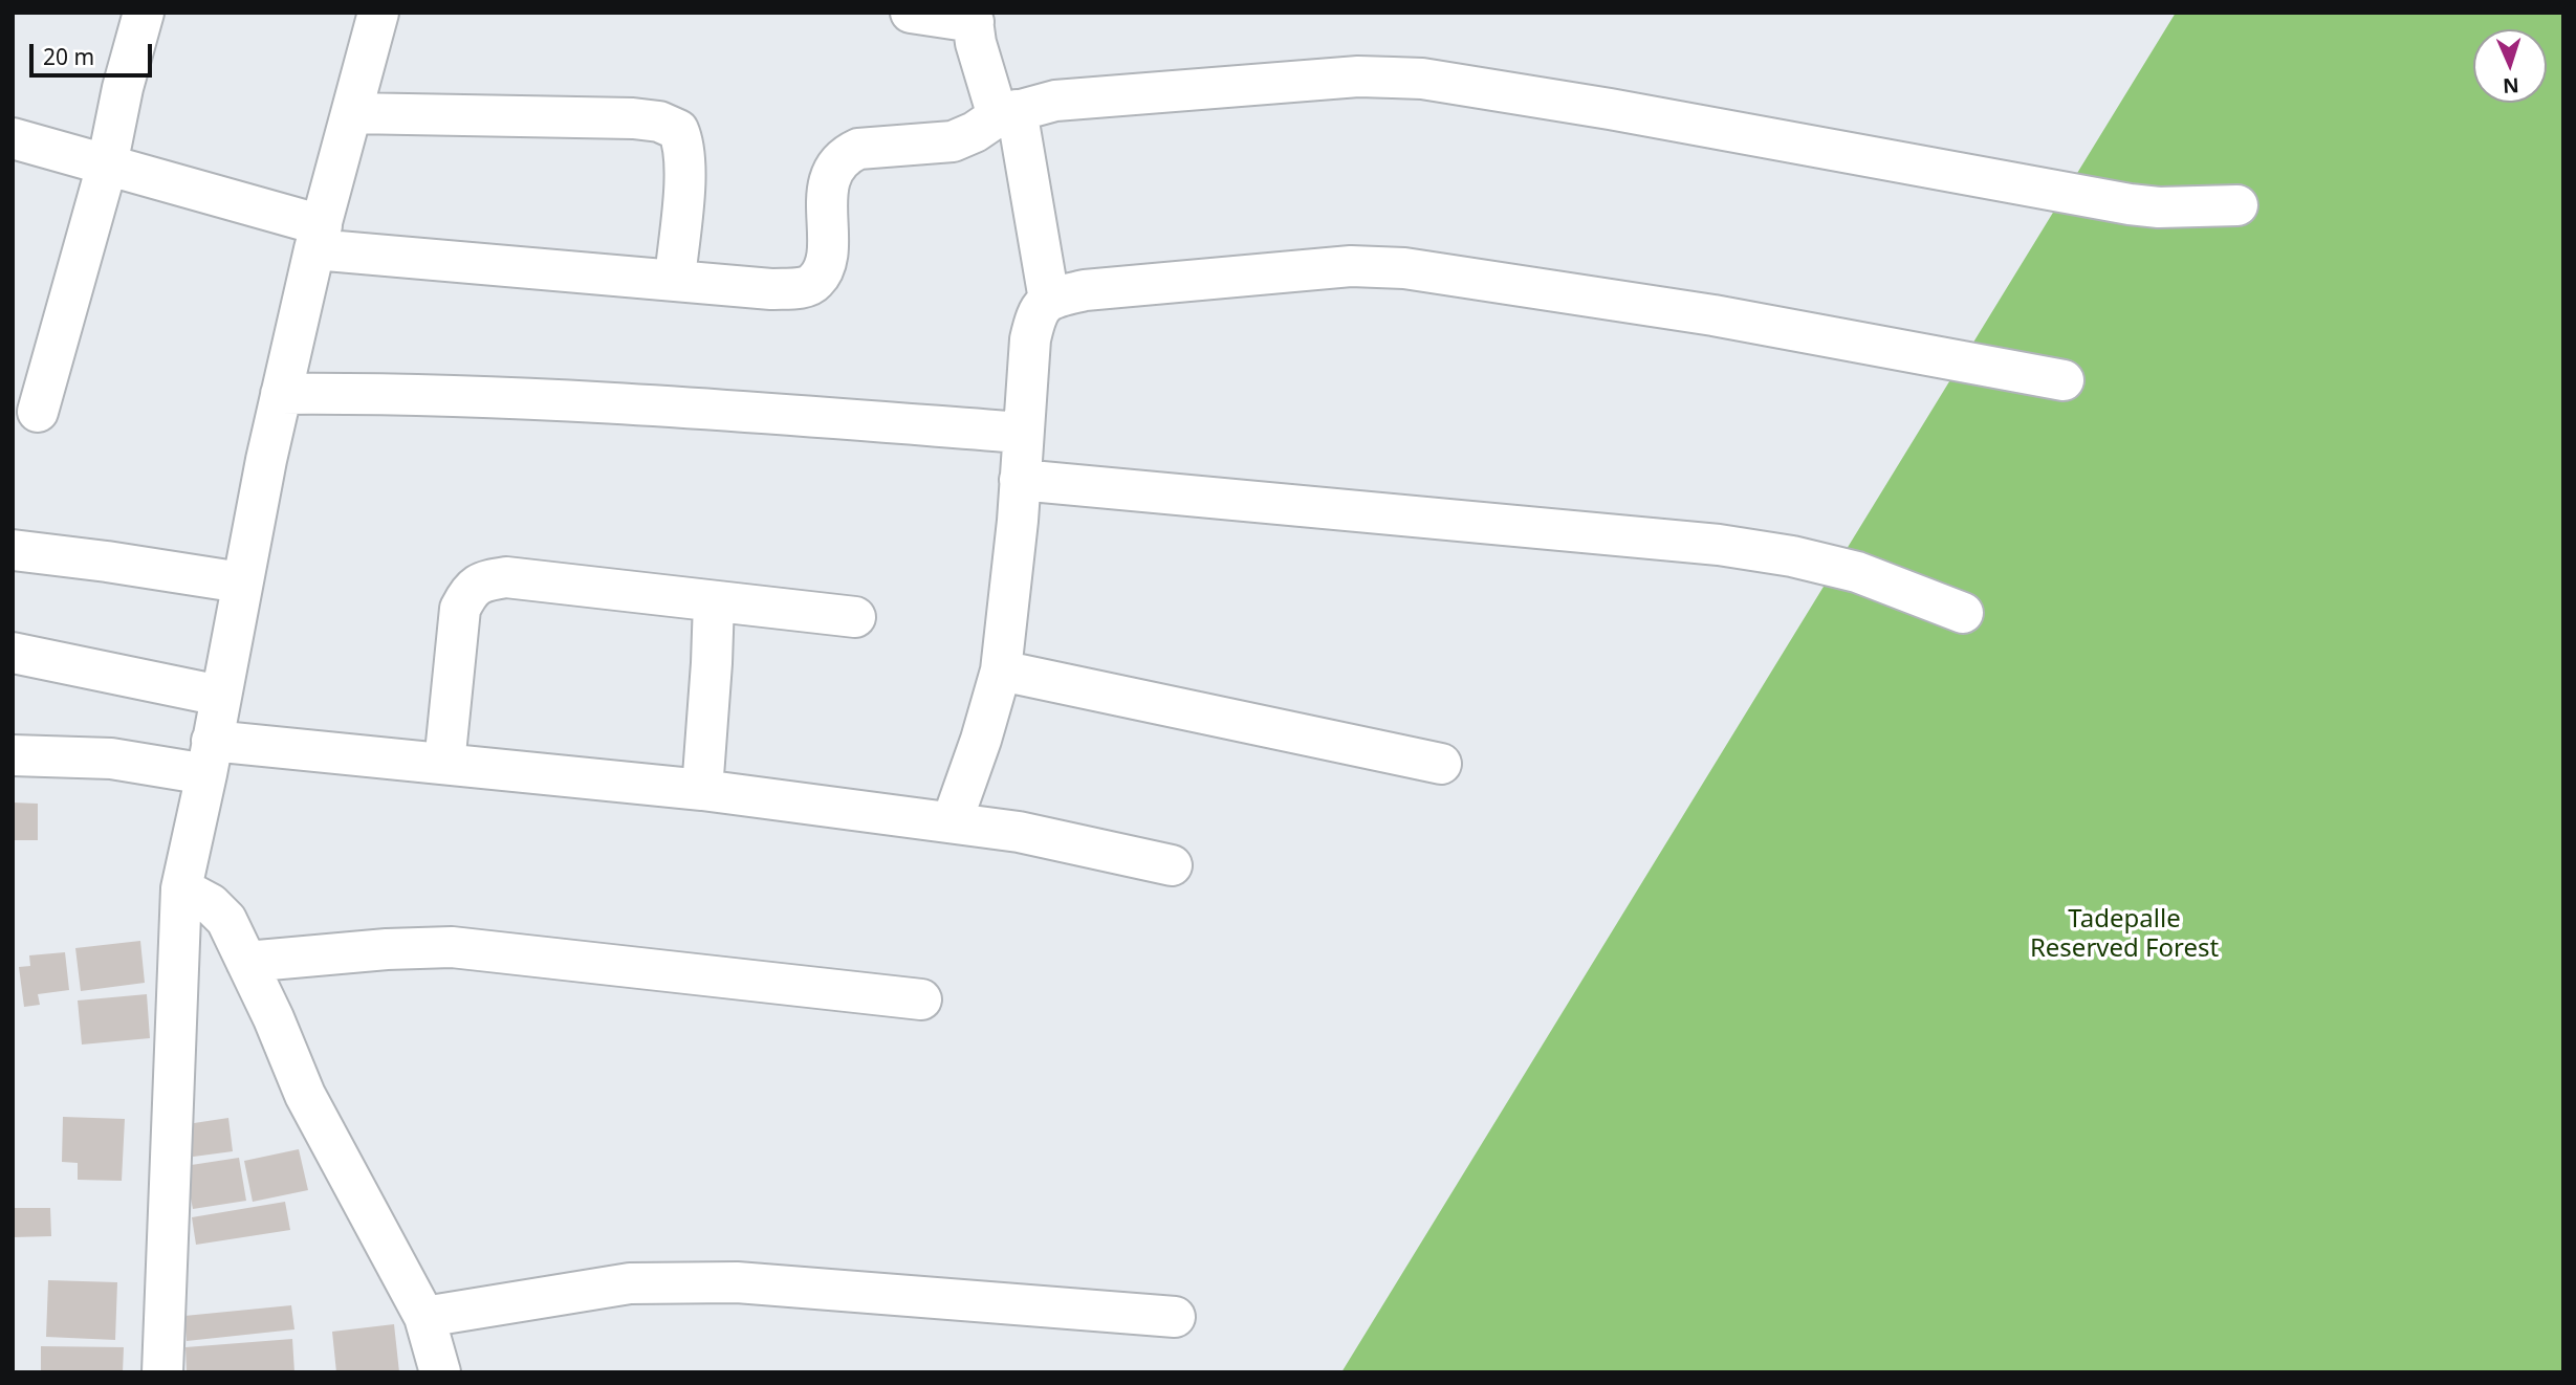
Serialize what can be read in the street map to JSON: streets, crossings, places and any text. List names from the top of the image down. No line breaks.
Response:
{"parks":["Tadepalle Reserved Forest"],"scale_bar":"20 m","north":"bottom"}
